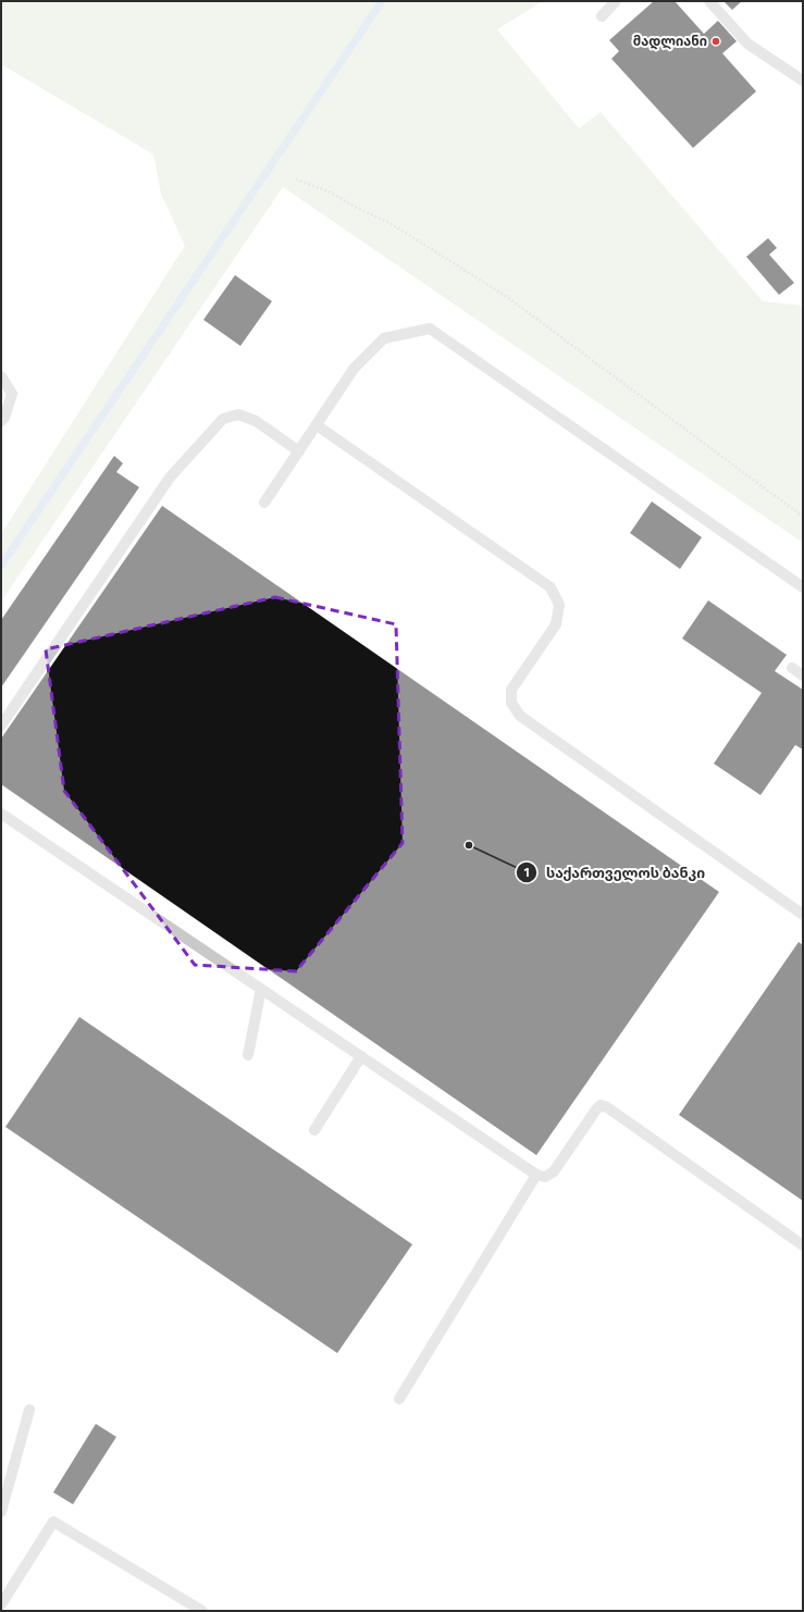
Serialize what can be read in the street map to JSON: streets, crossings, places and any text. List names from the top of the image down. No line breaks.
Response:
{"places":["მადლიანი","საქართველოს ბანკი"]}
